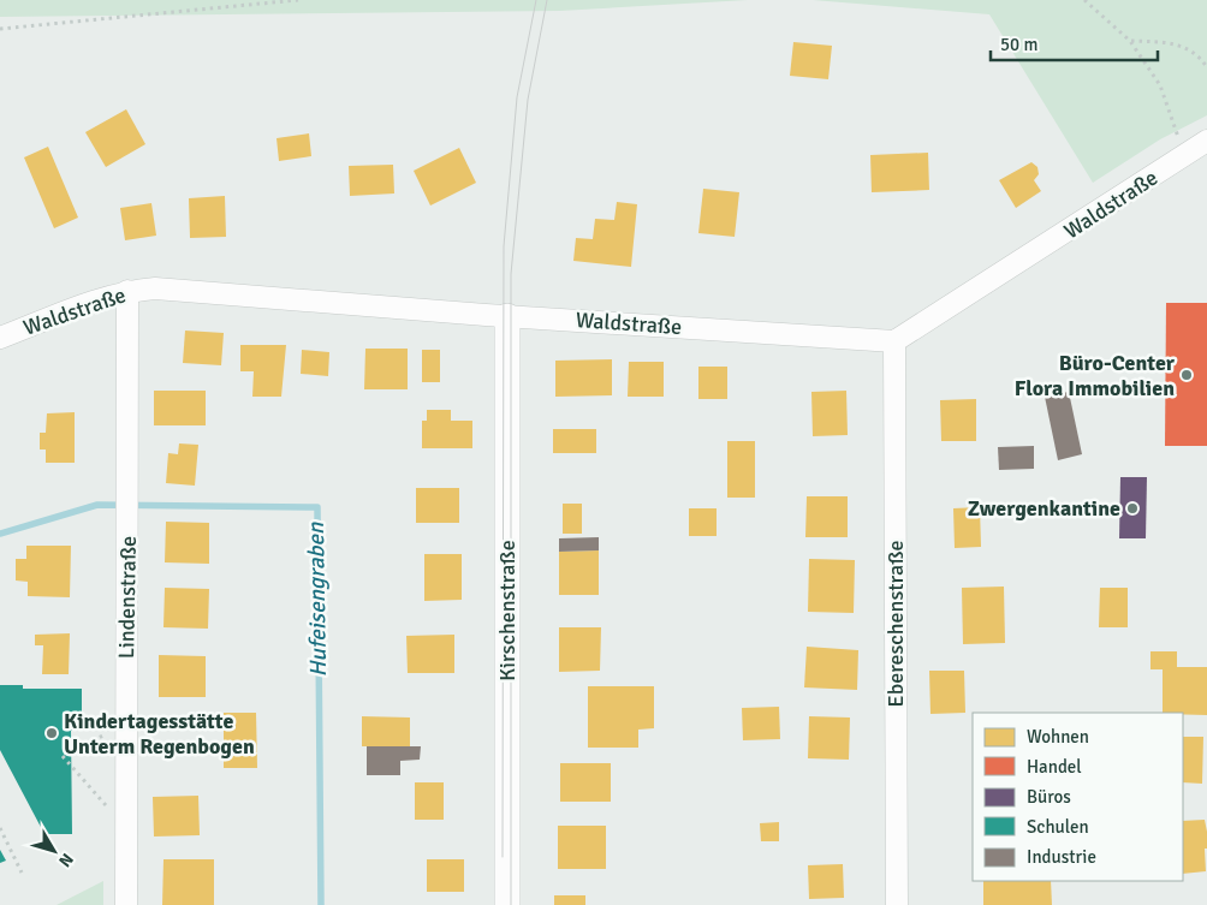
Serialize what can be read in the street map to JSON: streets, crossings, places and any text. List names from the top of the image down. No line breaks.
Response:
{"streets":{"street":["Waldstraße","Lindenstraße","Kirschenstraße","Ebereschenstraße"]},"crossings":[["Waldstraße","Lindenstraße"],["Waldstraße","Kirschenstraße"],["Waldstraße","Ebereschenstraße"]],"water":["Hufeisengraben"],"places":["Büro-Center Flora Immobilien","Zwergenkantine","Kindertagesstätte Unterm Regenbogen"],"legend":["Wohnen","Handel","Büros","Schulen","Industrie"],"scale_bar":"50 m","north":"bottom right"}
